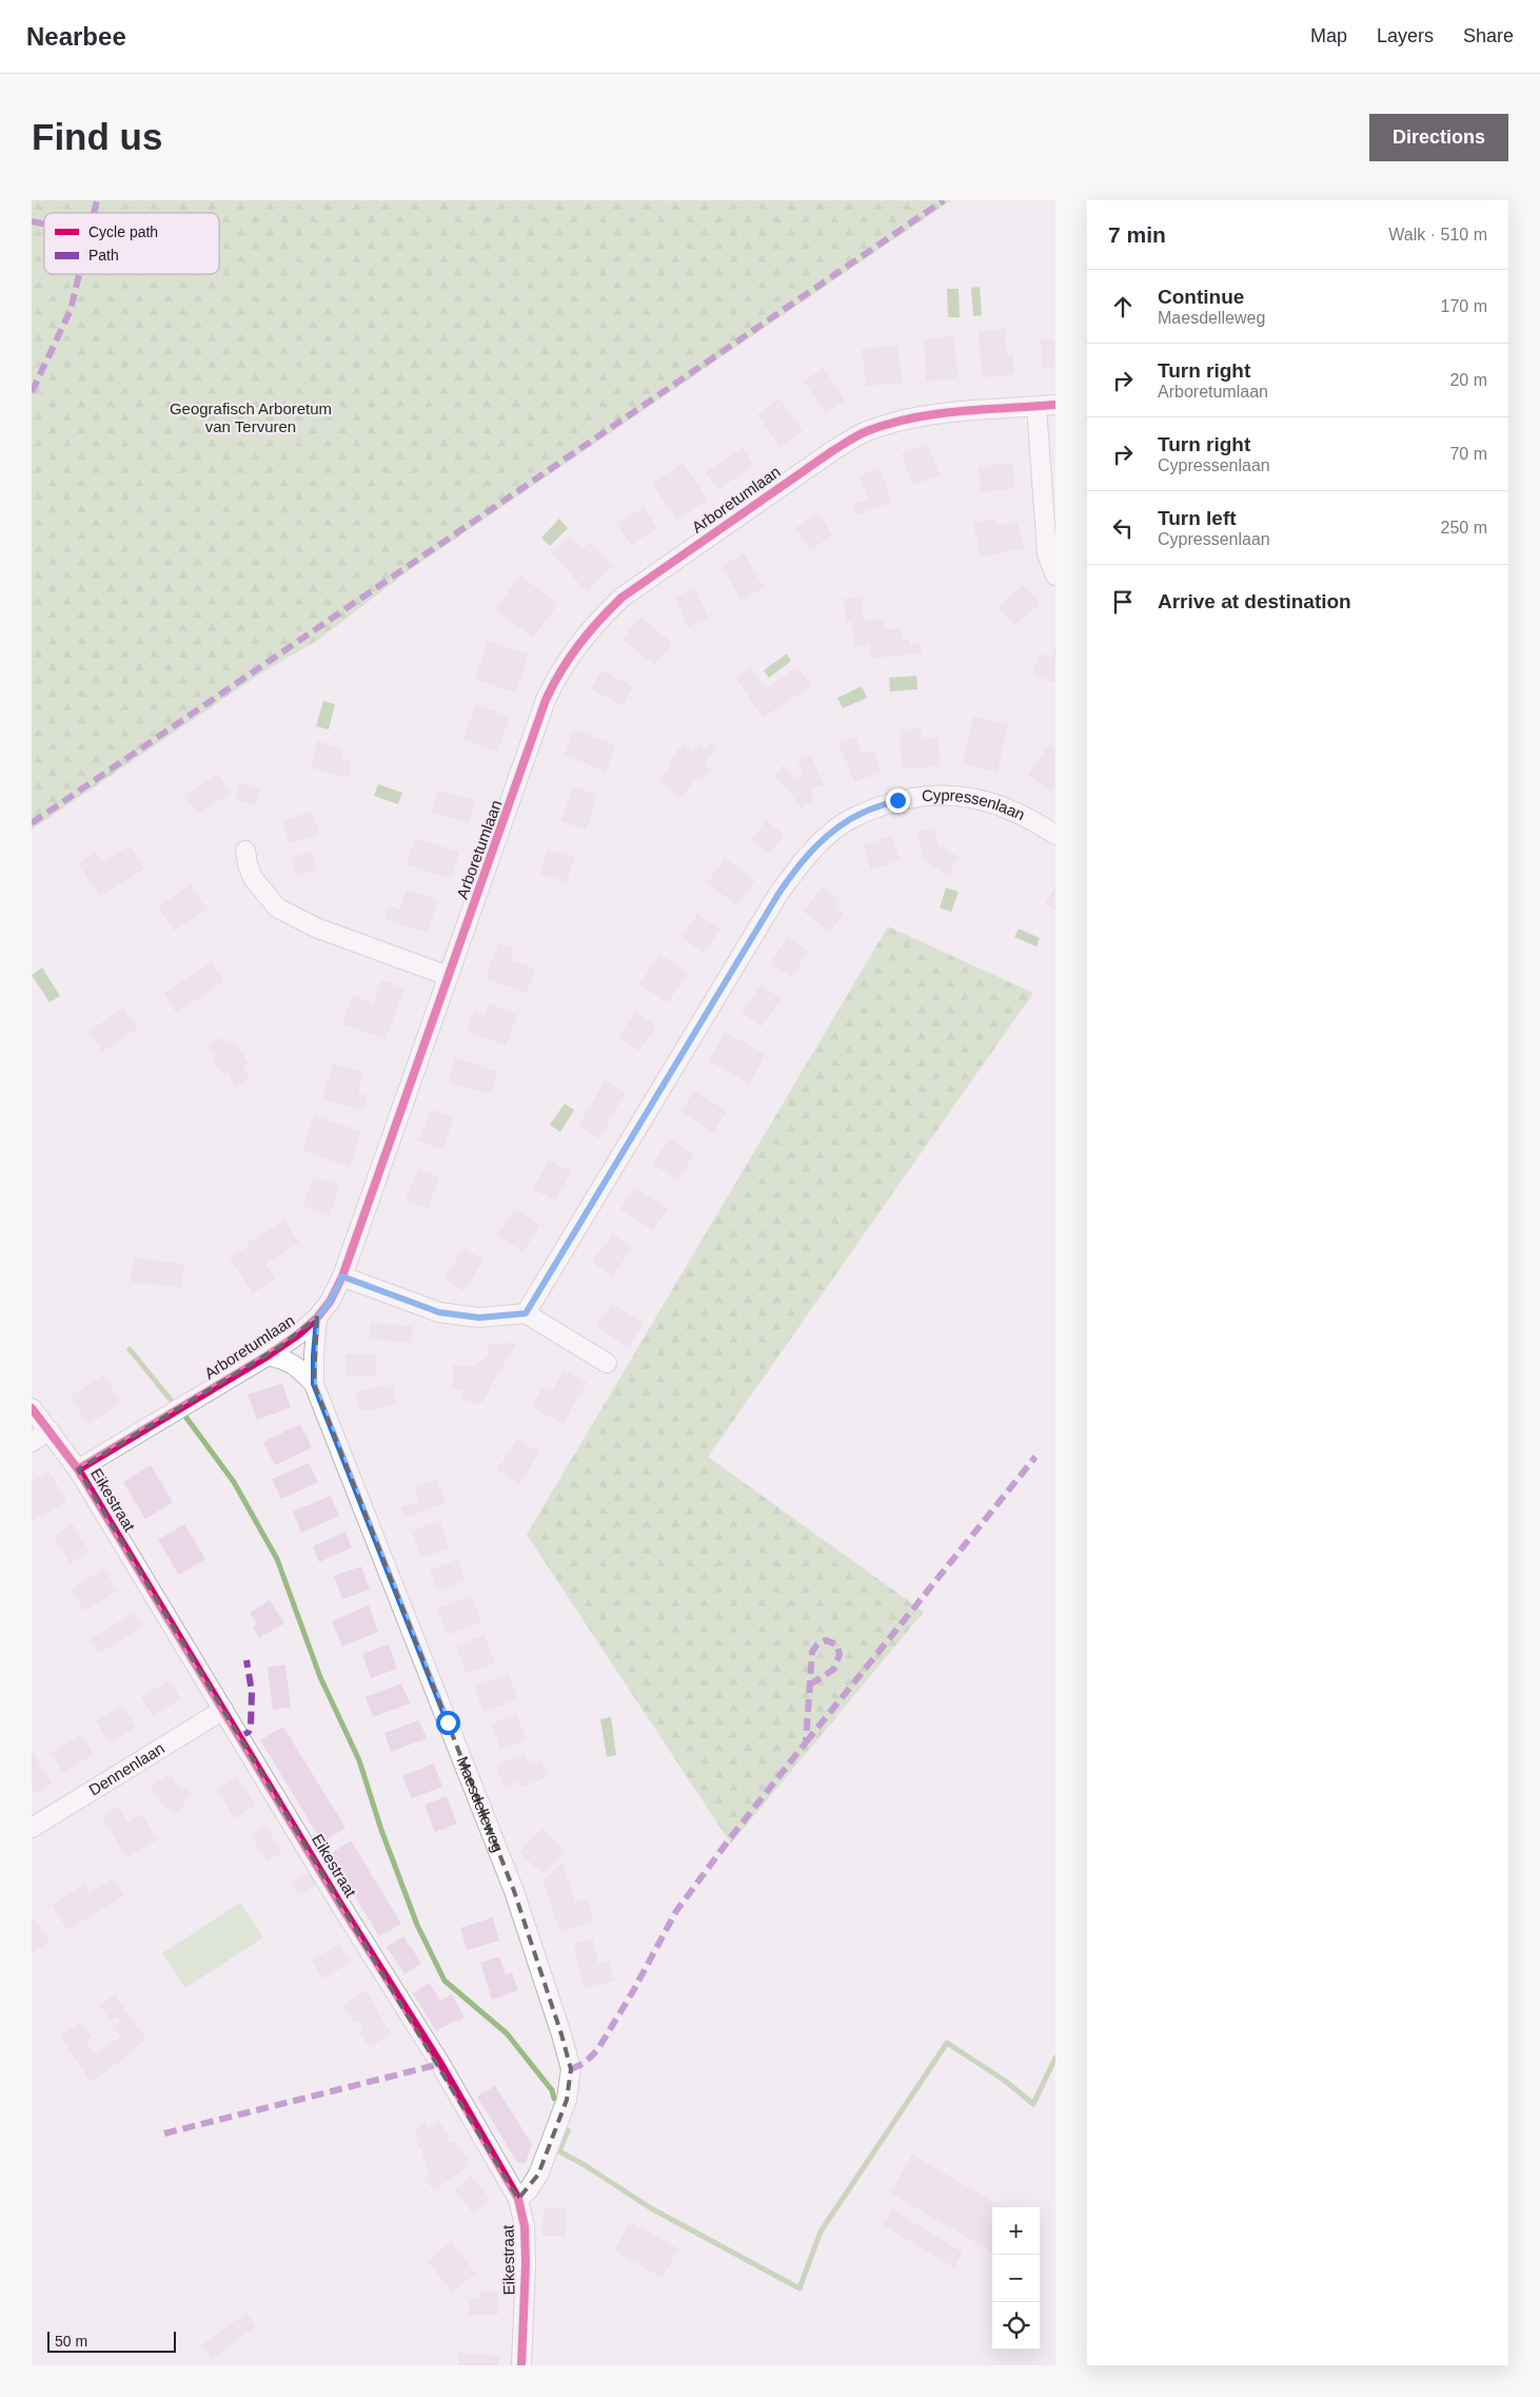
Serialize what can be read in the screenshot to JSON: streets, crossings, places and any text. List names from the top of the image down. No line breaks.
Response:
{"streets":{"street":["Arboretumlaan","Cypressenlaan","Eikestraat","Dennenlaan","Maesdelleweg"]},"crossings":[["Arboretumlaan","Eikestraat"],["Arboretumlaan","Maesdelleweg"],["Eikestraat","Dennenlaan"],["Eikestraat","Maesdelleweg"]],"parks":["Geografisch Arboretum van Tervuren"],"legend":["Cycle path","Path"],"scale_bar":"50 m","page":{"header":"Nearbee","nav":["Map","Layers","Share"],"buttons":"Directions","title":"Find us","heading":["7 min","Walk · 510 m"],"list":[["Continue","Maesdelleweg","170 m"],["Turn right","Arboretumlaan","20 m"],["Turn right","Cypressenlaan","70 m"],["Turn left","Cypressenlaan","250 m"],"Arrive at destination"],"map_buttons":["+","−"],"scale":"50 m"}}
